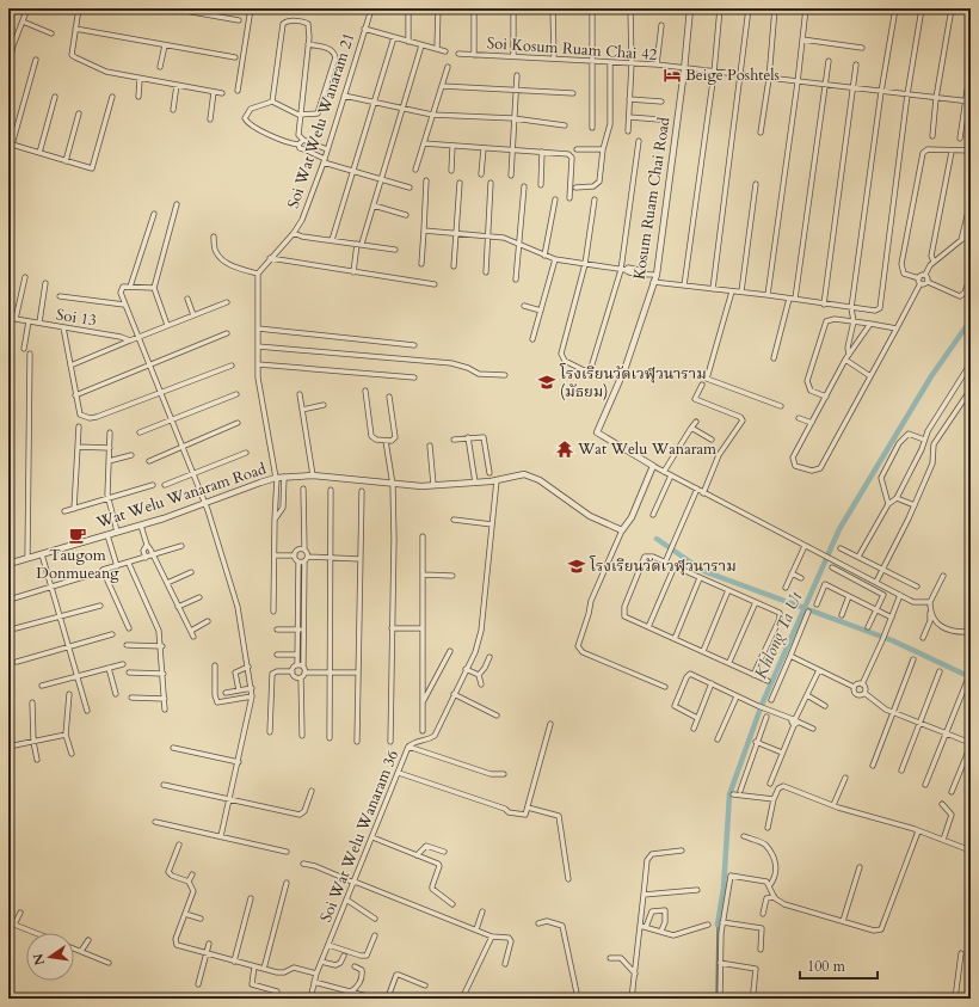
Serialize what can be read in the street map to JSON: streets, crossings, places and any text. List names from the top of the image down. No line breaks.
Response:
{"streets":{"street":["Soi Kosum Ruam Chai 42","Soi Wat Welu Wanaram 21","Kosum Ruam Chai Road","Soi 13","Wat Welu Wanaram Road","Soi Wat Welu Wanaram 36"]},"crossings":[["Soi Kosum Ruam Chai 42","Kosum Ruam Chai Road"],["Wat Welu Wanaram Road","Soi Wat Welu Wanaram 36"]],"water":["Khlong Ta Ut"],"places":{"hotel":["Beige Poshtels"],"school or university":["โรงเรียนวัดเวฬุวนาราม (มัธยม)","โรงเรียนวัดเวฬุวนาราม"],"temple":["Wat Welu Wanaram"],"cafe":["Taugom Donmueang"]},"scale_bar":"100 m","north":"left"}
